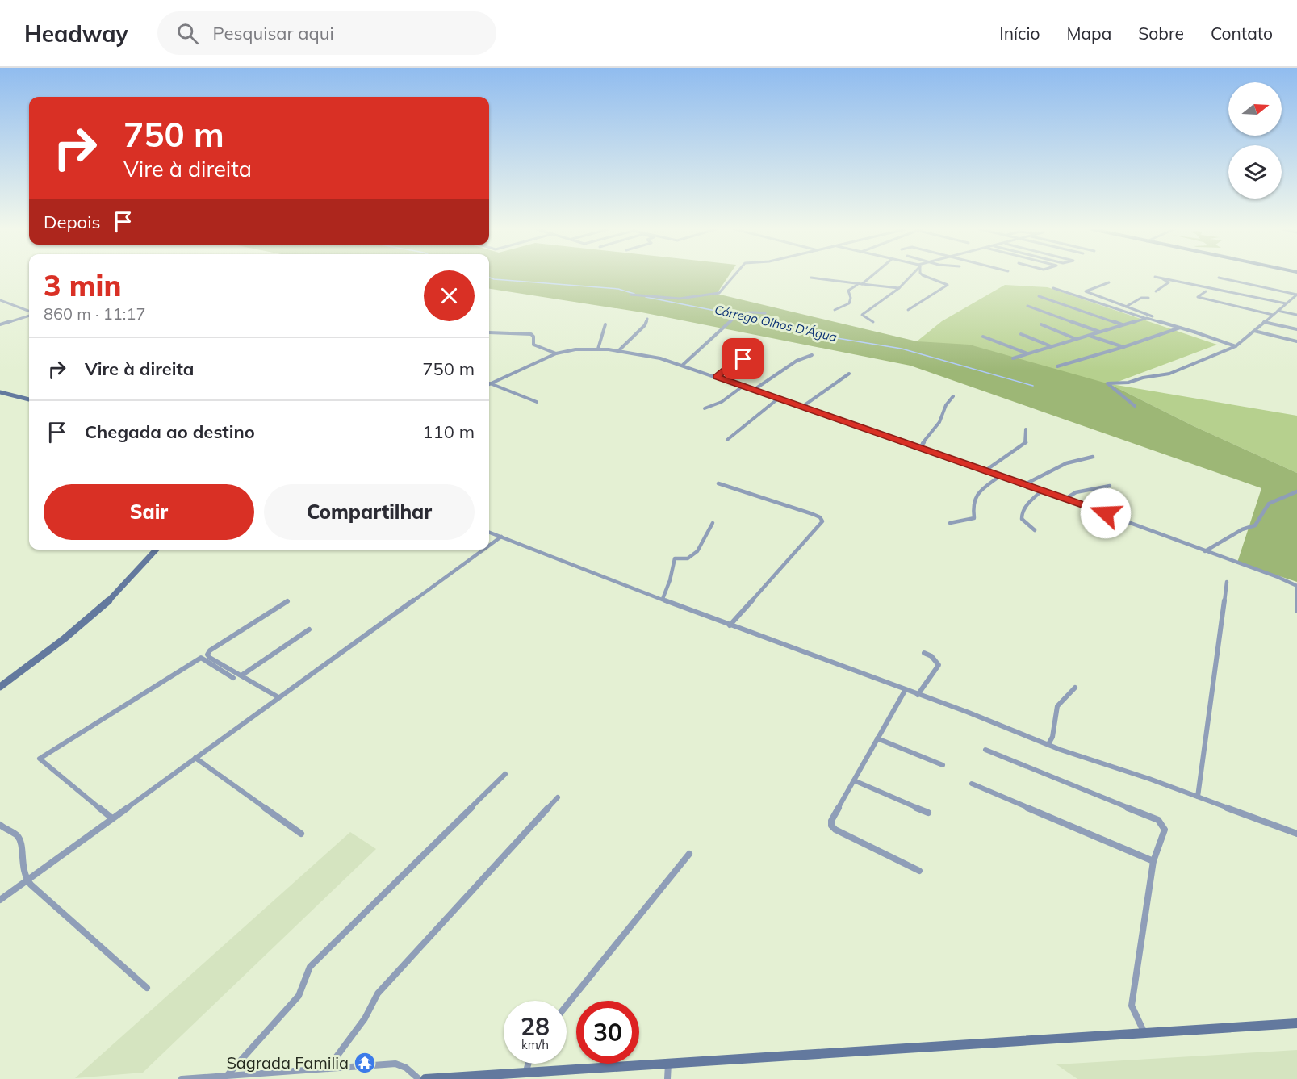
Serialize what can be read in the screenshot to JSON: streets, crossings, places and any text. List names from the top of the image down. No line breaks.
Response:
{"water":["Córrego Olhos D'Água"],"places":{"temple":["Sagrada Familia"]},"north":"right","page":{"header":"Headway","search":"Pesquisar aqui","nav":["Início","Mapa","Sobre","Contato"],"turn":["750 m","Vire à direita"],"then":"Depois","heading":["3 min","860 m · 11:17"],"list":[{"name":"Vire à direita","value":"750 m"},{"name":"Chegada ao destino","value":"110 m"}],"buttons":["Sair","Compartilhar"],"speed":"28 km/h","limit":"30"}}
